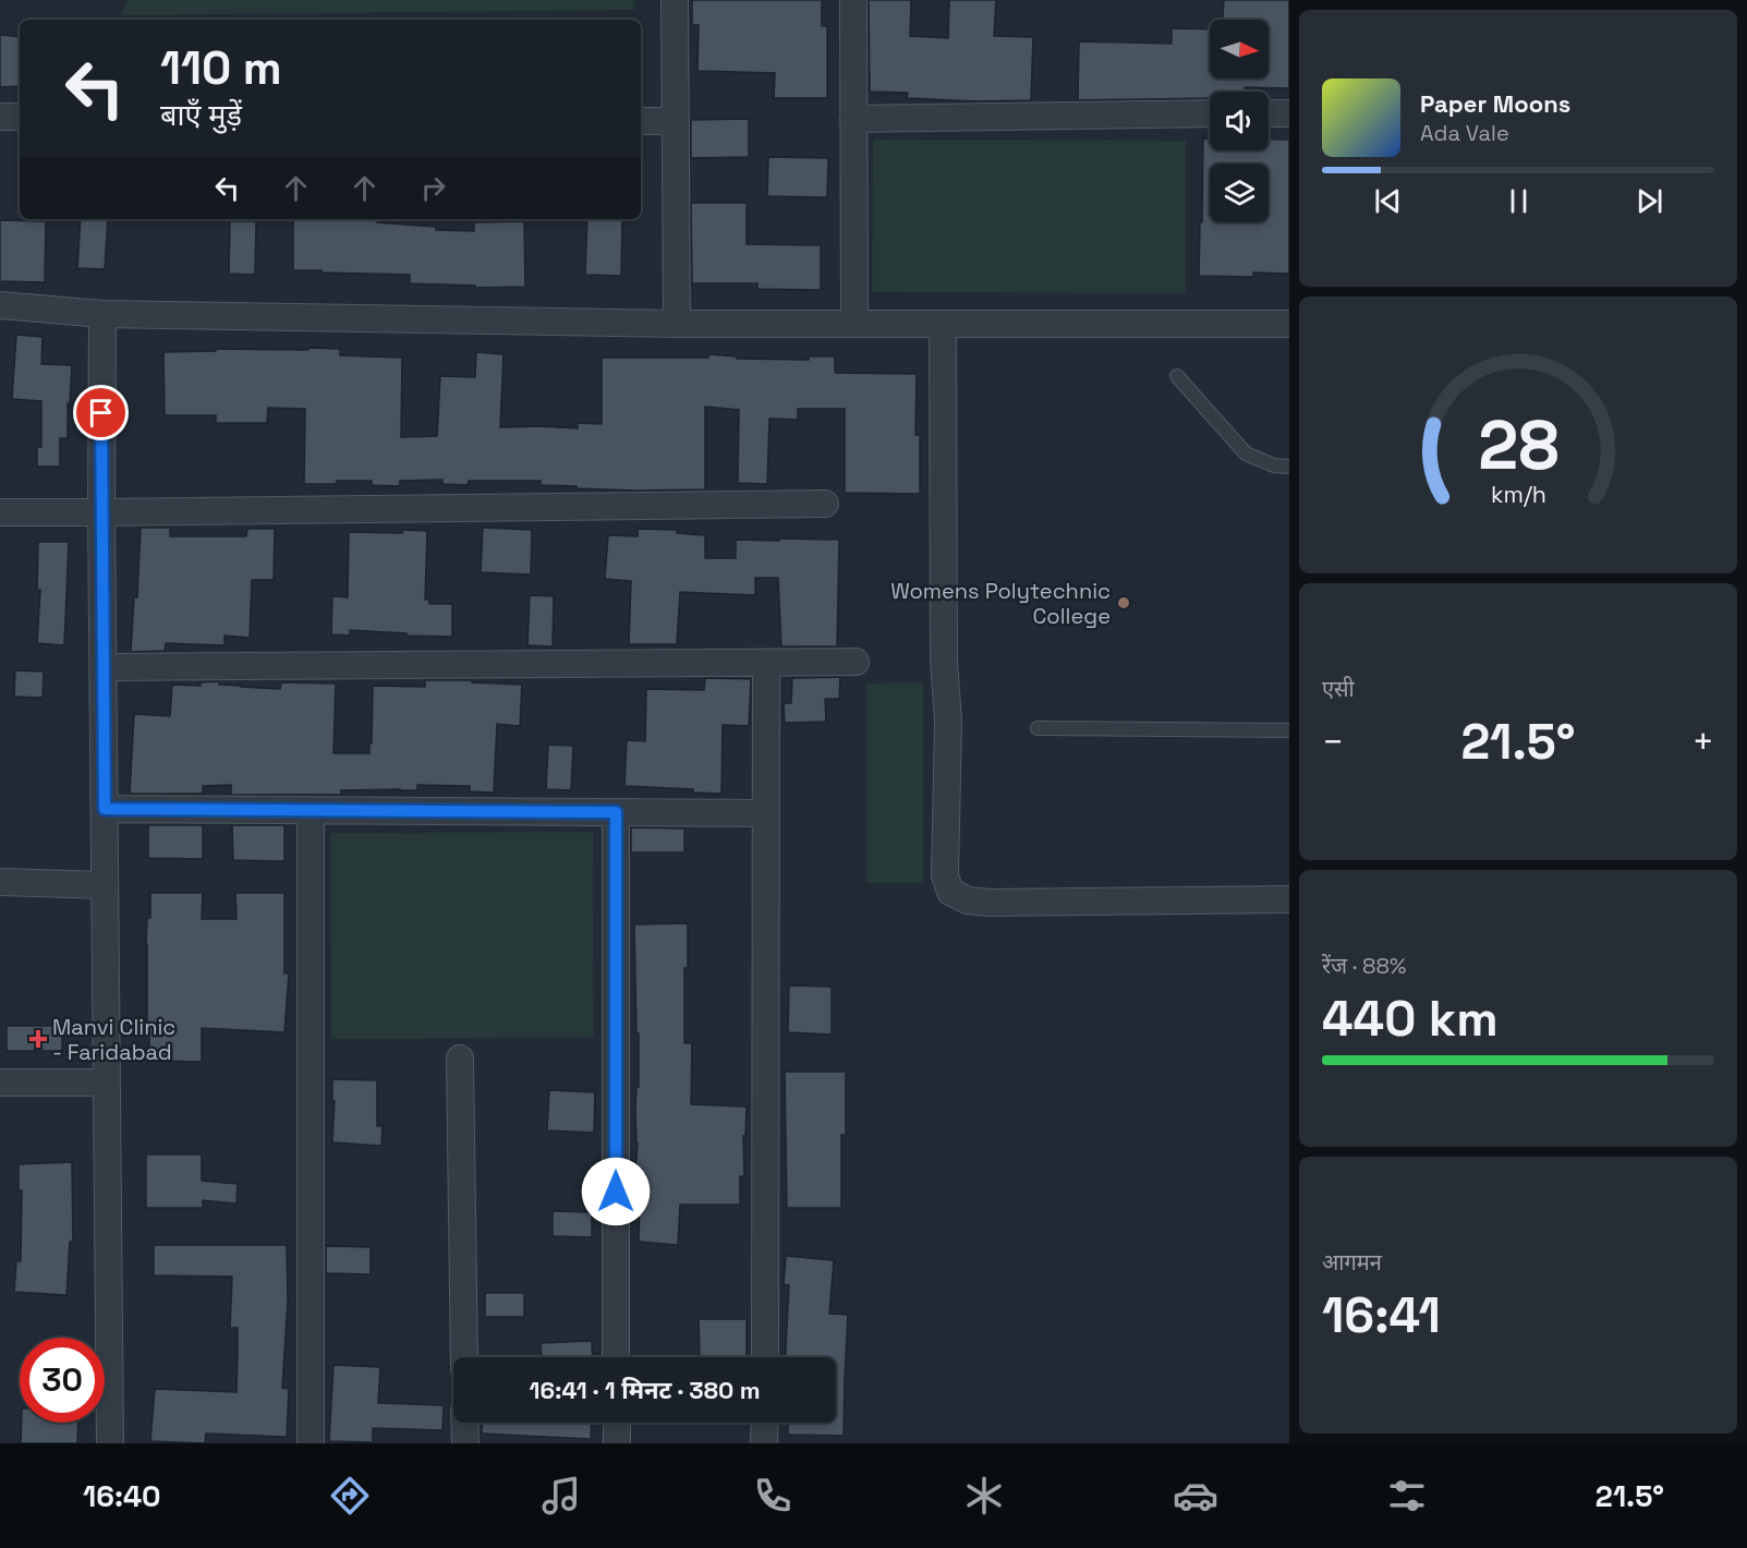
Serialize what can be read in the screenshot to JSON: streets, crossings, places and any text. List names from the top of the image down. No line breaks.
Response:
{"places":{"other":["Womens Polytechnic College"],"health":["Manvi Clinic - Faridabad"]},"north":"right","page":{"turn":["110 m","बाएँ मुड़ें"],"song":["Paper Moons","Ada Vale"],"tile":["एसी",["रेंज · 88%","440 km"],["आगमन","16:41"]],"heat":["−","21.5°","+"],"limit":"30","trip":"16:41 · 1 मिनट · 380 m","tabs":["16:40","21.5°"],"gauge":["28","km/h"]}}
